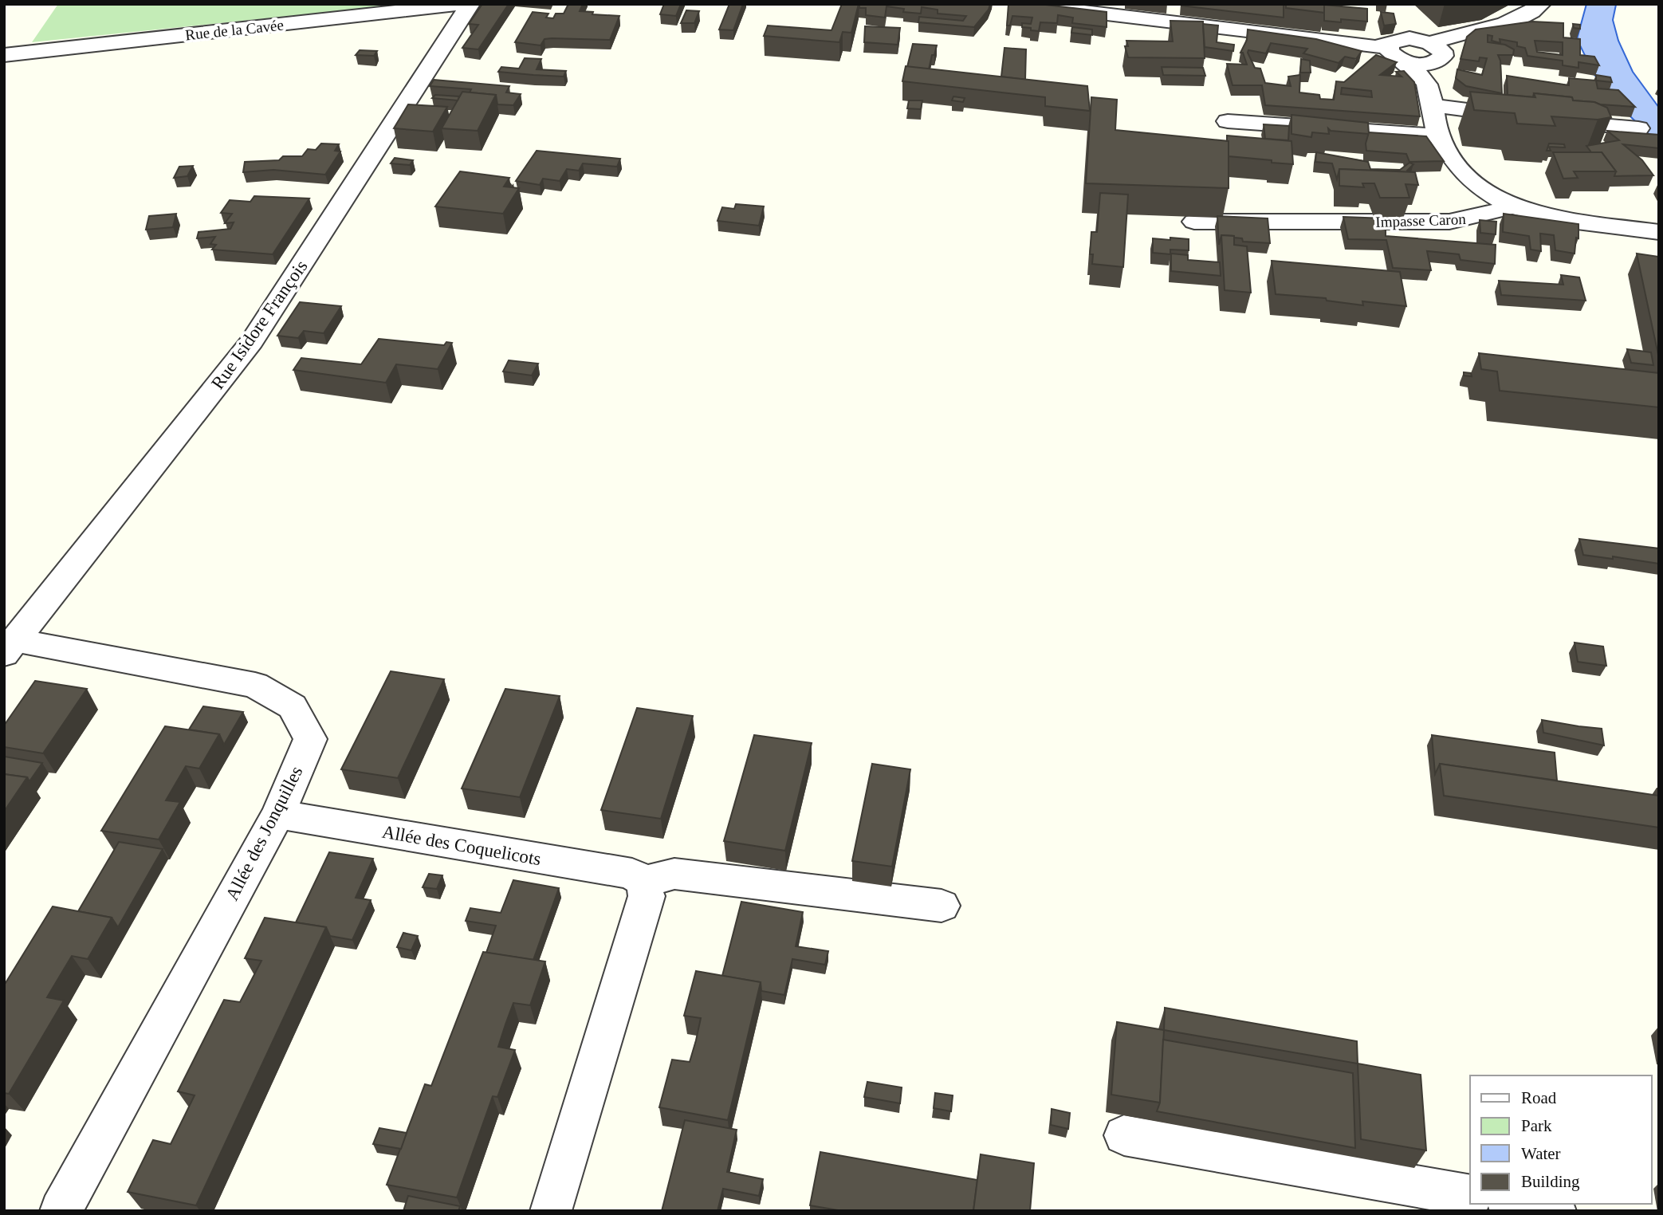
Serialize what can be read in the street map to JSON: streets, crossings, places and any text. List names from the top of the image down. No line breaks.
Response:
{"streets":{"street":["Rue de la Cavée","Impasse Caron","Rue Isidore François","Allée des Jonquilles","Allée des Coquelicots"]},"crossings":[["Rue Isidore François","Allée des Jonquilles"],["Allée des Jonquilles","Allée des Coquelicots"]],"legend":["Road","Park","Water","Building"]}
